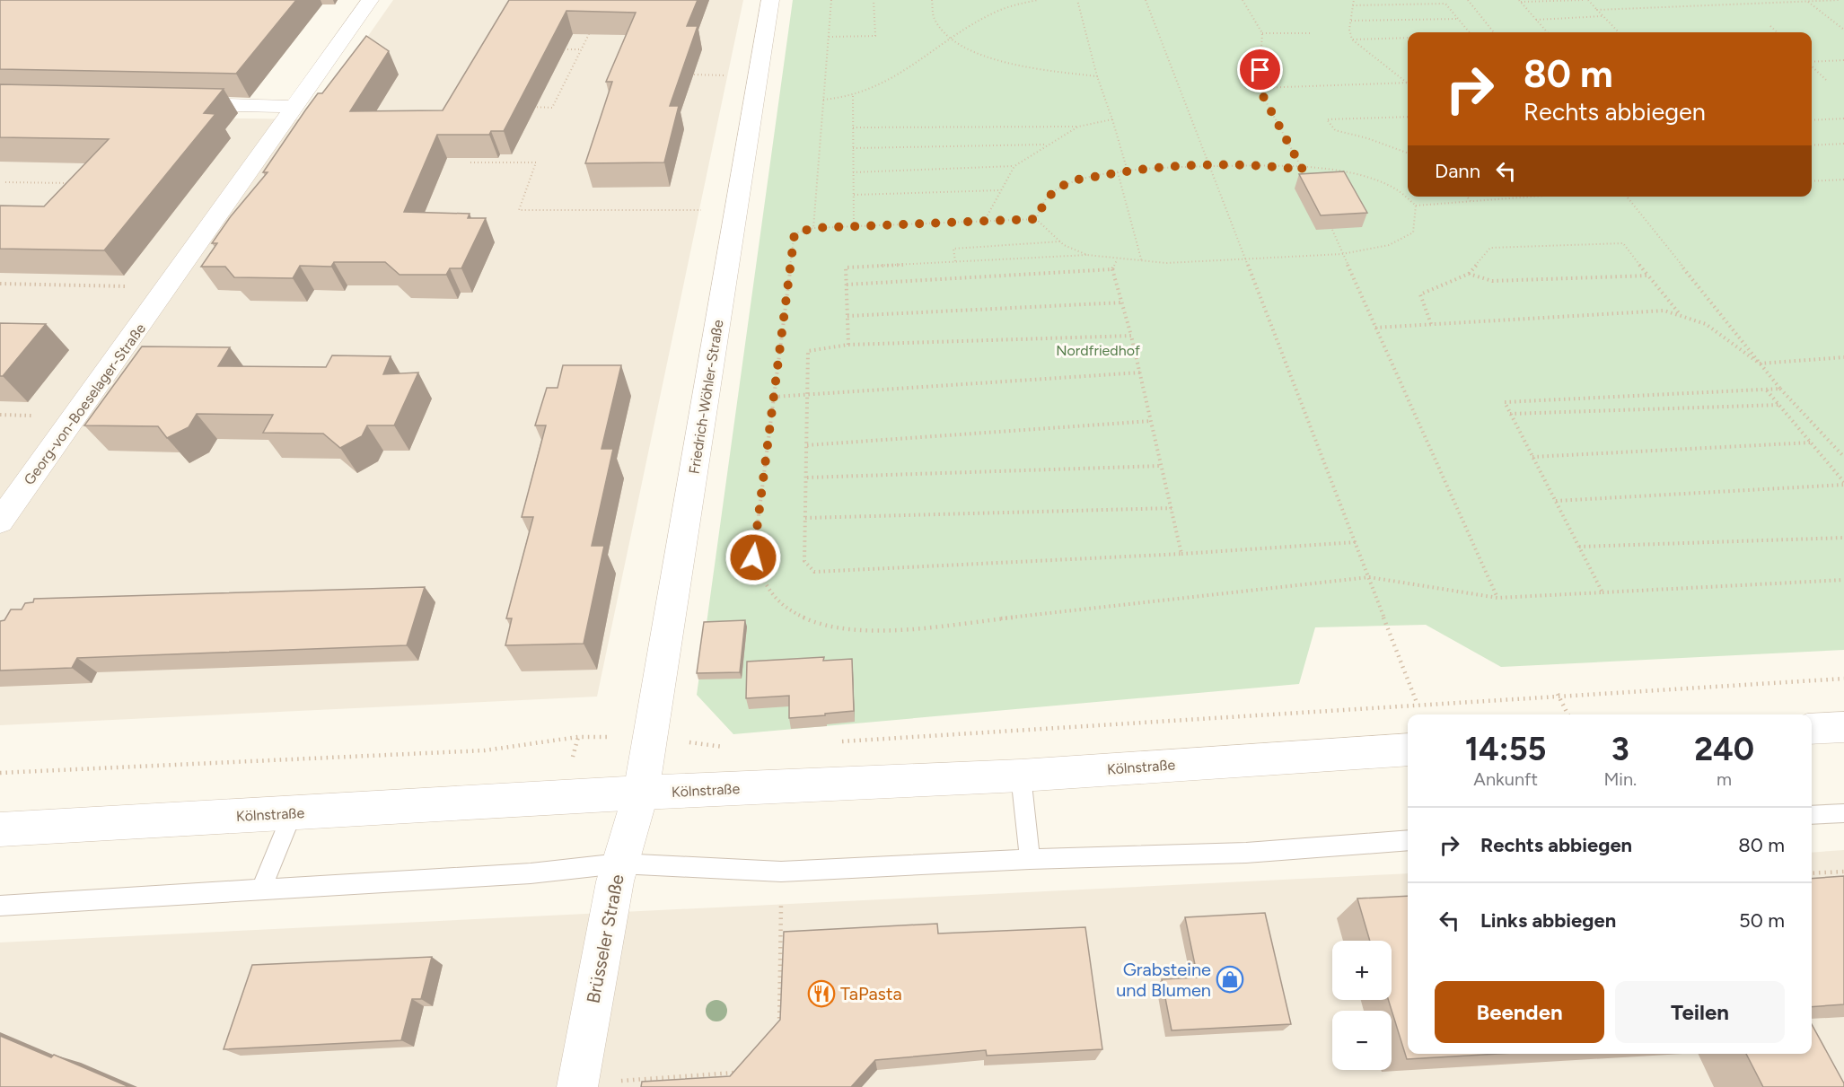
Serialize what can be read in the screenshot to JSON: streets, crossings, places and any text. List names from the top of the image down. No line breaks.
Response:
{"streets":{"street":["Friedrich-Wöhler-Straße","Georg-von-Boeselager-Straße","Kölnstraße","Brüsseler Straße"]},"crossings":[["Friedrich-Wöhler-Straße","Kölnstraße"],["Friedrich-Wöhler-Straße","Brüsseler Straße"],["Kölnstraße","Brüsseler Straße"]],"parks":["Nordfriedhof"],"places":{"shop":["Grabsteine und Blumen"],"restaurant":["TaPasta"]},"page":{"turn":["80 m","Rechts abbiegen"],"then":"Dann","eta":["14:55","Ankunft","3","Min.","240","m"],"list":[{"name":"Rechts abbiegen","value":"80 m"},{"name":"Links abbiegen","value":"50 m"}],"map_buttons":["+","−"],"buttons":["Beenden","Teilen"]}}
